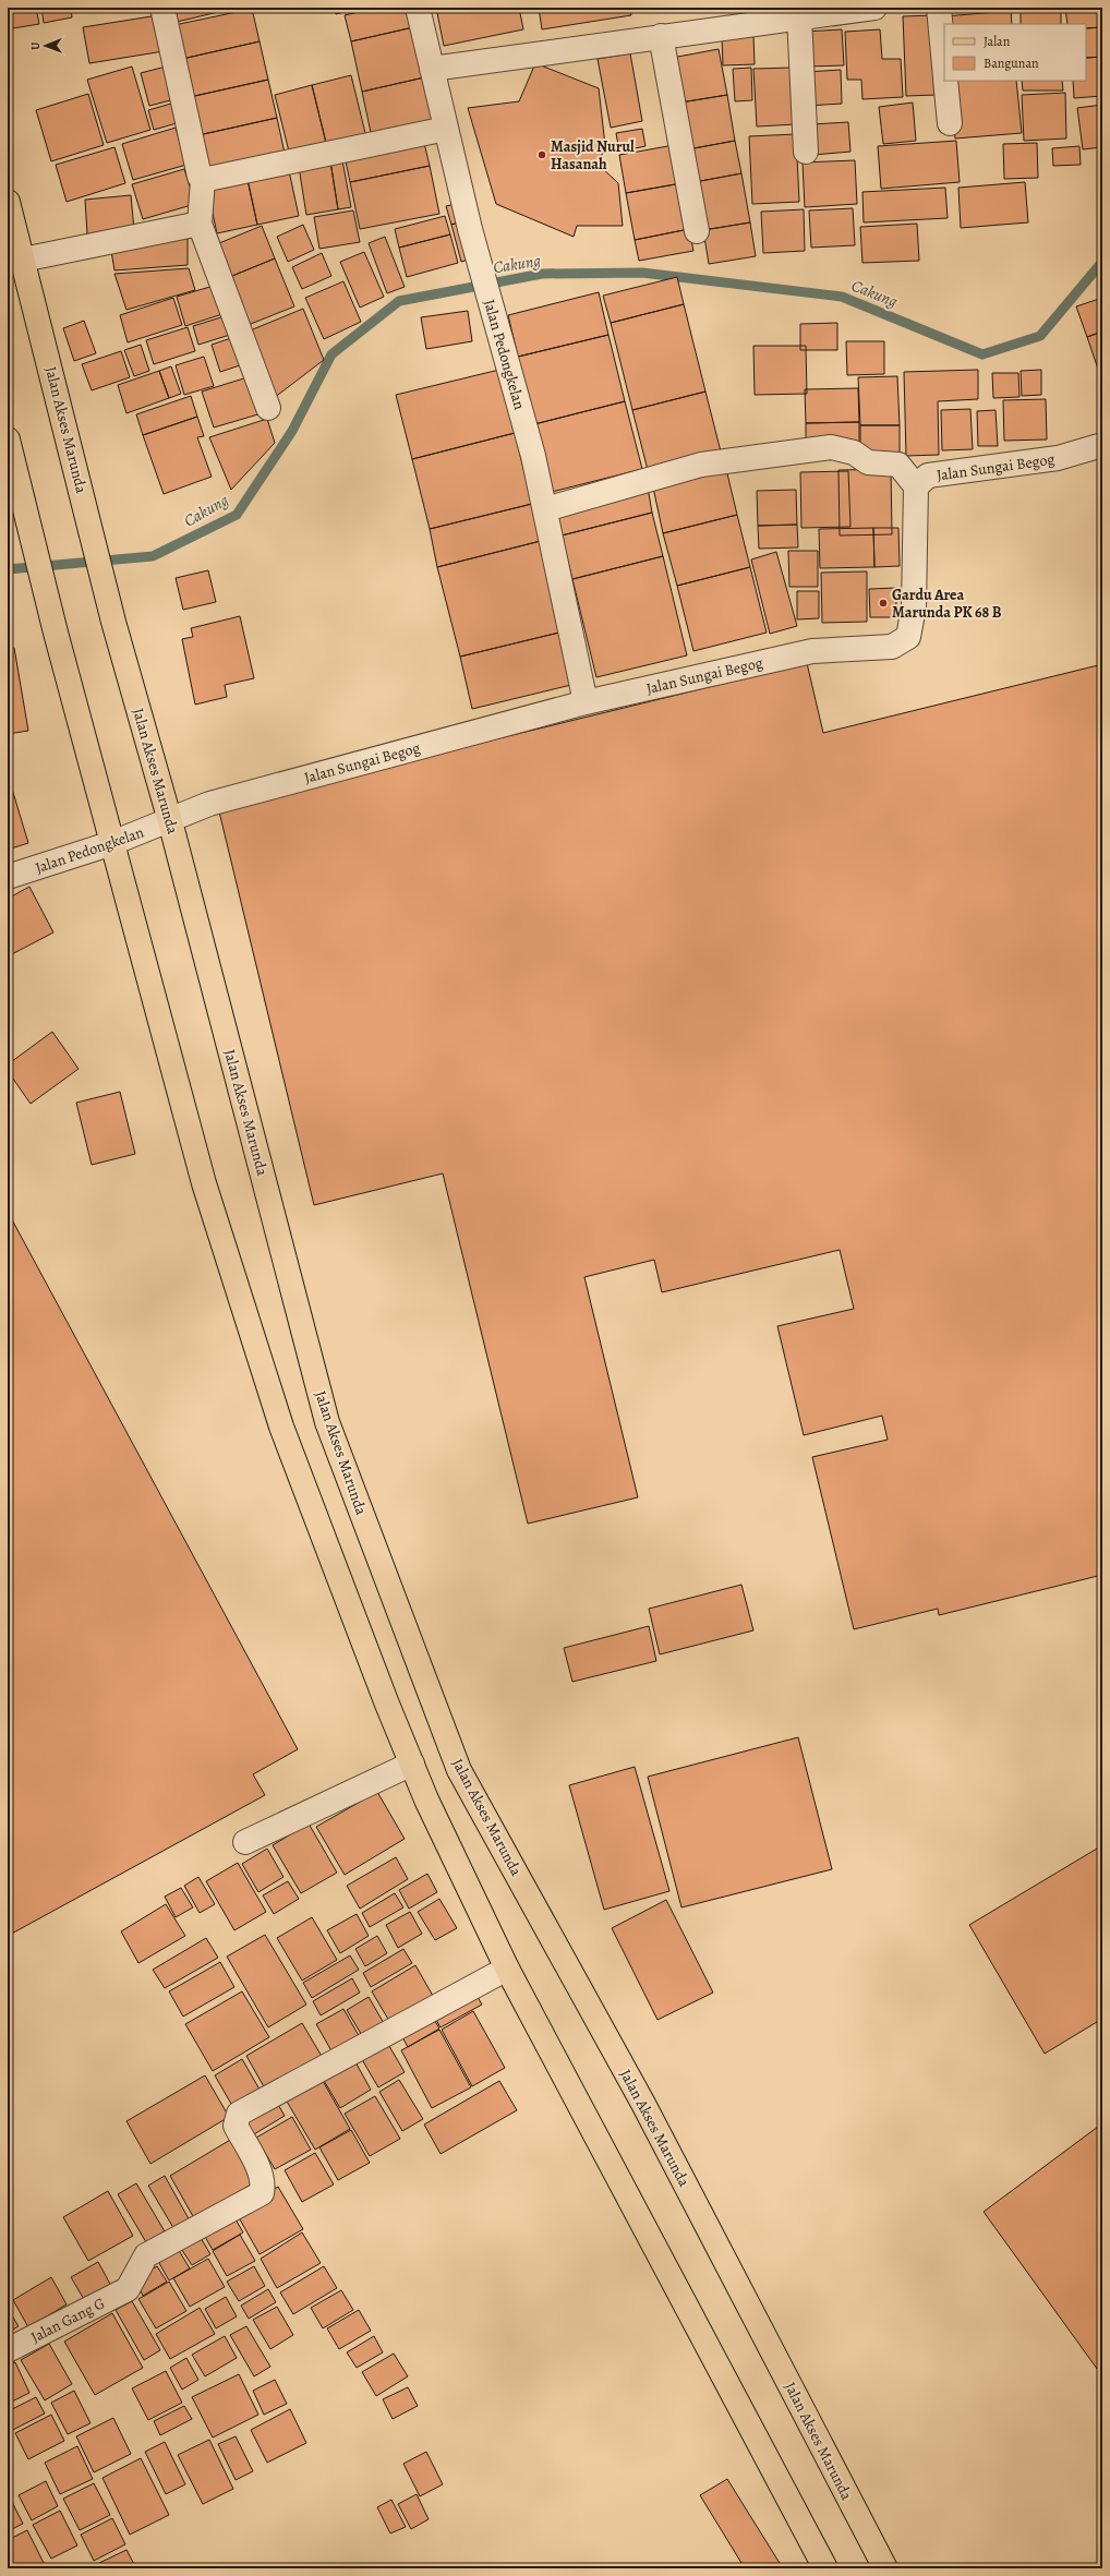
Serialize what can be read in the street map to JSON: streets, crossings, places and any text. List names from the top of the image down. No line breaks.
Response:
{"streets":{"main road":["Jalan Akses Marunda"],"street":["Jalan Pedongkelan","Jalan Sungai Begog","Jalan Gang G"]},"crossings":[["Jalan Pedongkelan","Jalan Akses Marunda"],["Jalan Pedongkelan","Jalan Sungai Begog"],["Jalan Akses Marunda","Jalan Sungai Begog"]],"water":["Cakung"],"places":["Masjid Nurul Hasanah","Gardu Area Marunda PK 68 B"],"legend":["Jalan","Bangunan"],"north":"left"}
